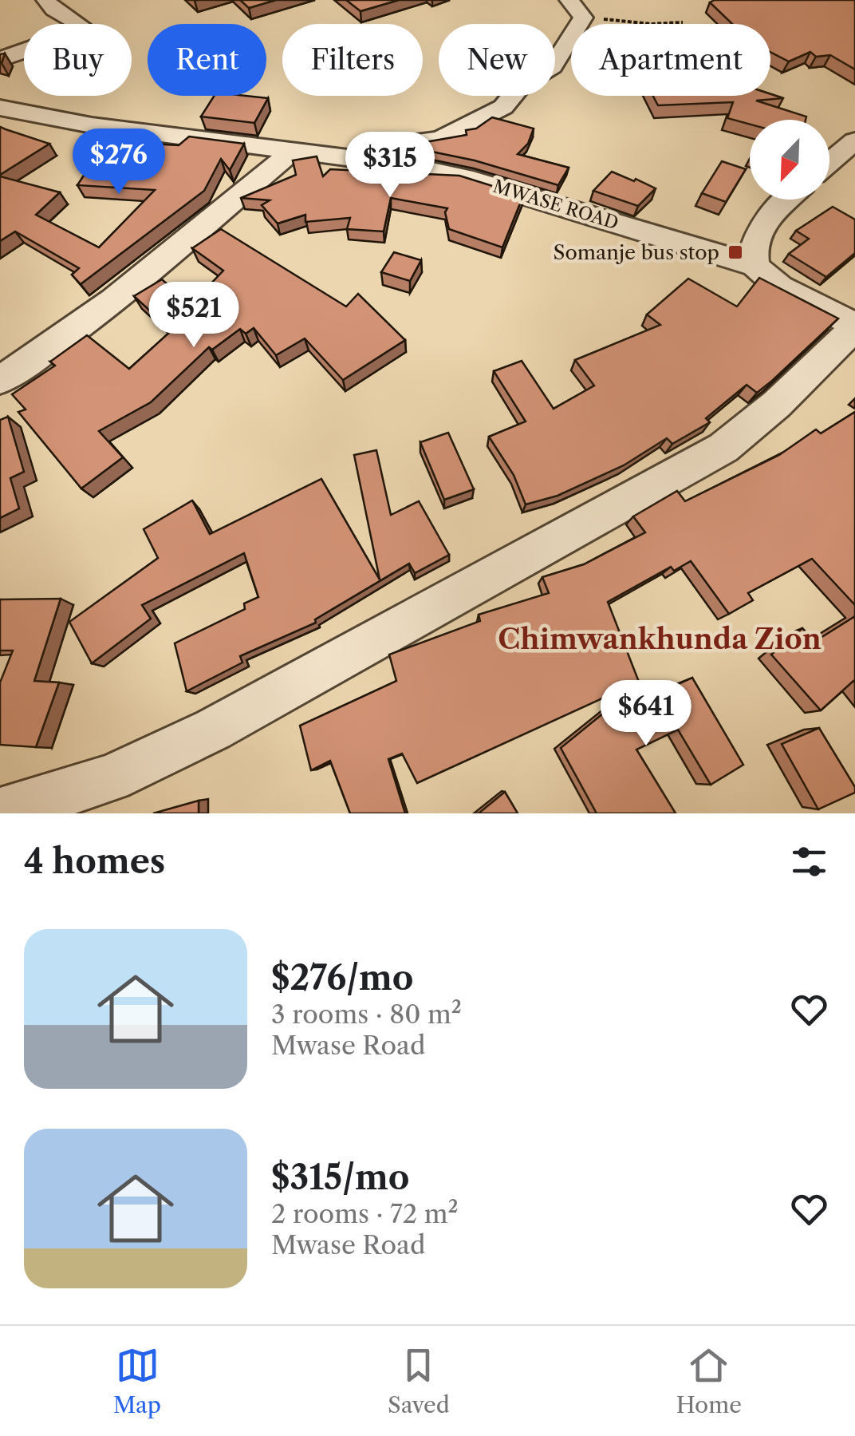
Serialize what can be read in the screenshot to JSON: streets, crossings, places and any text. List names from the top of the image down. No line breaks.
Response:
{"streets":{"street":["MWASE ROAD"]},"districts":["Chimwankhunda Zion"],"places":{"transit":["Somanje bus stop"]},"north":"bottom left","page":{"chip":["Buy","Rent","Filters","New","Apartment"],"price":["$276","$315","$521","$641"],"heading":"4 homes","list":[{"name":"$276/mo","note":"3 rooms · 80 m² · Mwase Road"},{"name":"$315/mo","note":"2 rooms · 72 m² · Mwase Road"}],"tabs":["Map","Saved","Home"]}}
